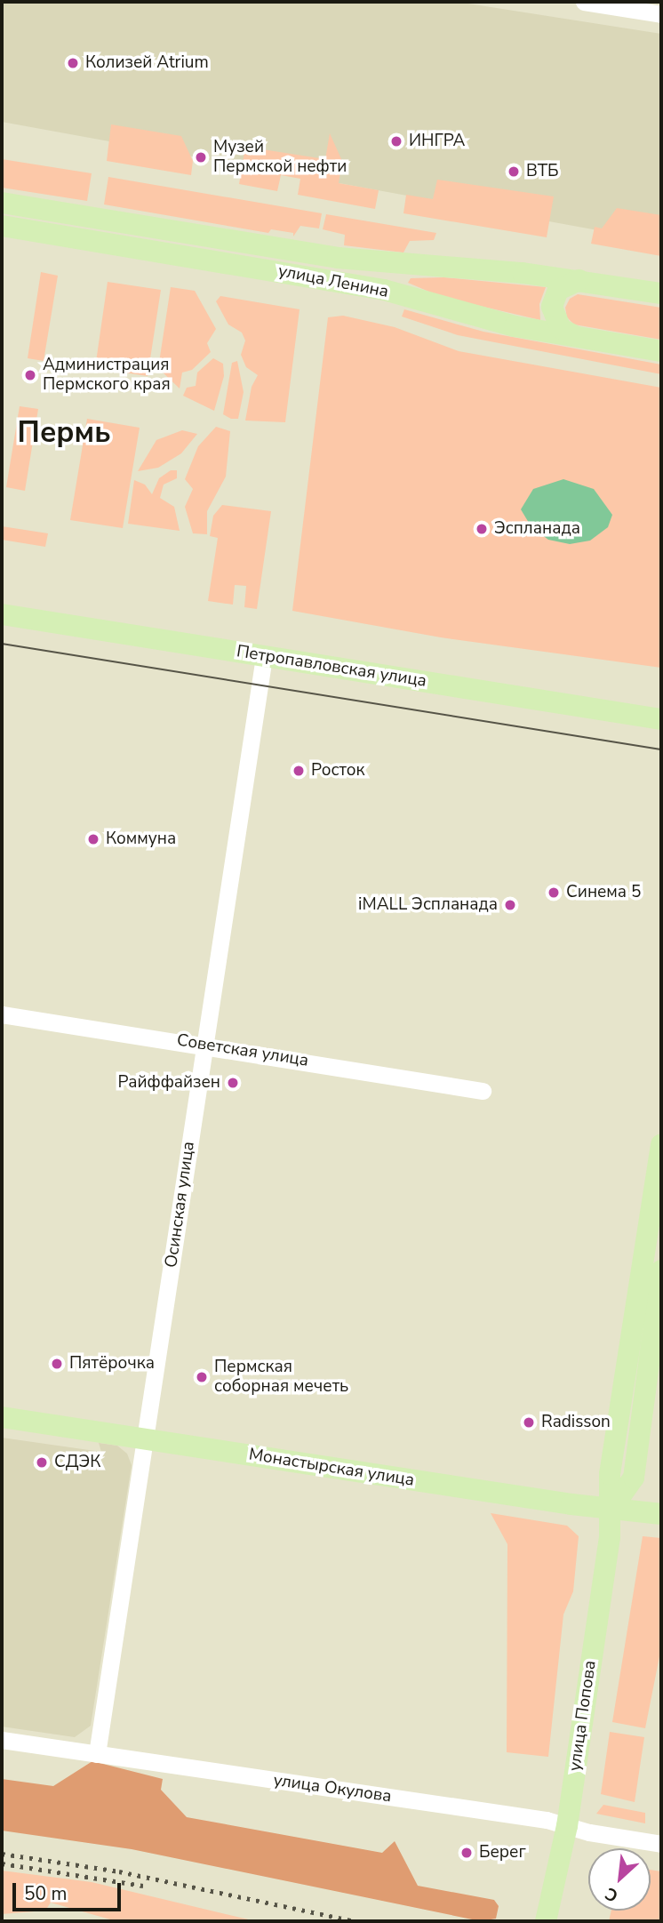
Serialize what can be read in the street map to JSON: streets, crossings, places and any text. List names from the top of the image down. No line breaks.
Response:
{"streets":{"main road":["улица Ленина","Петропавловская улица","Монастырская улица","улица Попова"],"street":["Советская улица","Осинская улица","улица Окулова"]},"crossings":[["Петропавловская улица","Осинская улица"],["Советская улица","Осинская улица"],["Осинская улица","Монастырская улица"],["Осинская улица","улица Окулова"],["Монастырская улица","улица Попова"],["улица Попова","улица Окулова"]],"districts":["Пермь"],"places":["Колизей Atrium","ИНГРА","Музей Пермской нефти","ВТБ","Администрация Пермского края","Эспланада","Росток","Коммуна","Синема 5","iMALL Эспланада","Райффайзен","Пятёрочка","Пермская соборная мечеть","Radisson","СДЭК","Берег"],"scale_bar":"50 m","north":"bottom left"}
